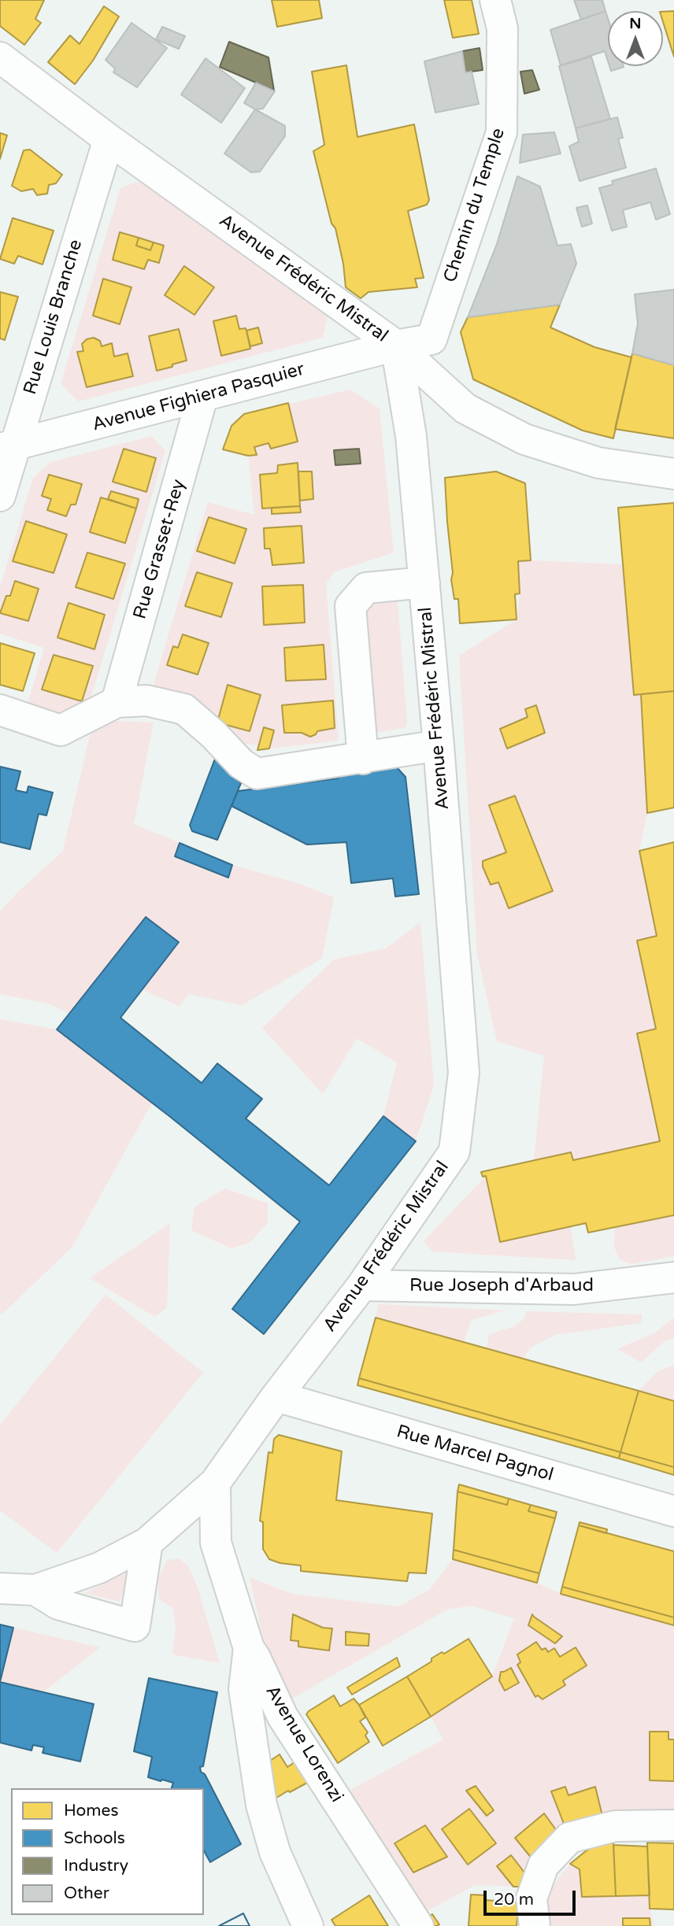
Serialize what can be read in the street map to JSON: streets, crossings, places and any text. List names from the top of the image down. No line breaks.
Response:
{"streets":{"street":["Chemin du Temple","Avenue Frédéric Mistral","Rue Louis Branche","Avenue Fighiera Pasquier","Rue Grasset-Rey","Rue Joseph d'Arbaud","Rue Marcel Pagnol","Avenue Lorenzi"]},"crossings":[["Chemin du Temple","Avenue Frédéric Mistral"],["Chemin du Temple","Avenue Fighiera Pasquier"],["Avenue Frédéric Mistral","Rue Louis Branche"],["Avenue Frédéric Mistral","Avenue Fighiera Pasquier"],["Avenue Frédéric Mistral","Rue Joseph d'Arbaud"],["Avenue Frédéric Mistral","Rue Marcel Pagnol"],["Avenue Frédéric Mistral","Avenue Lorenzi"],["Rue Louis Branche","Avenue Fighiera Pasquier"],["Avenue Fighiera Pasquier","Rue Grasset-Rey"]],"legend":["Homes","Schools","Industry","Other"],"scale_bar":"20 m","north":"top"}
